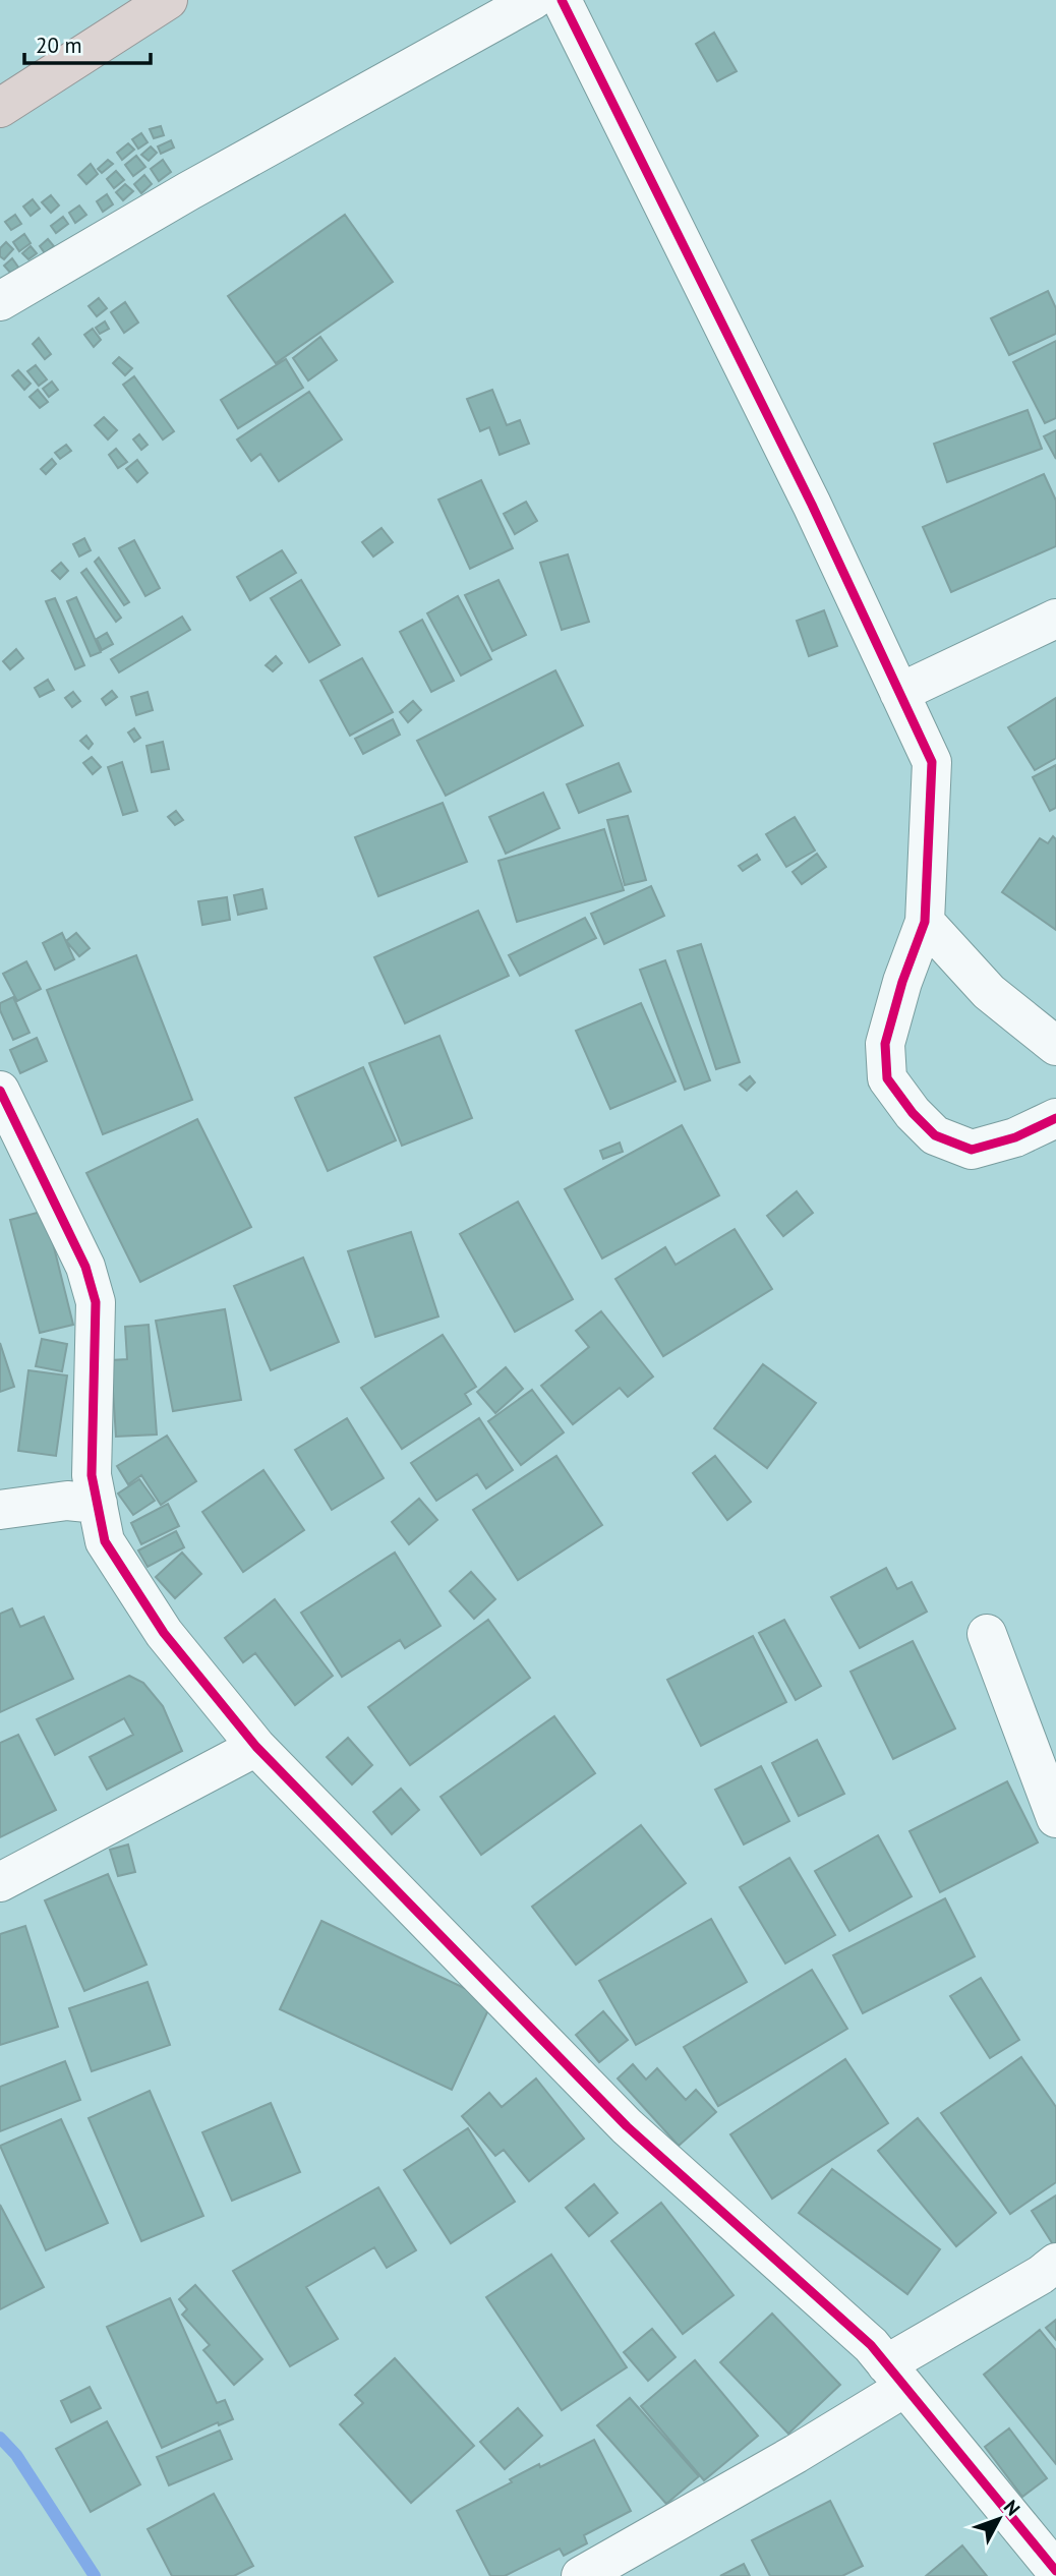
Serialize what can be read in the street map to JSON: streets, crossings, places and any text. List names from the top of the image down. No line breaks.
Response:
{"scale_bar":"20 m","north":"top right"}
